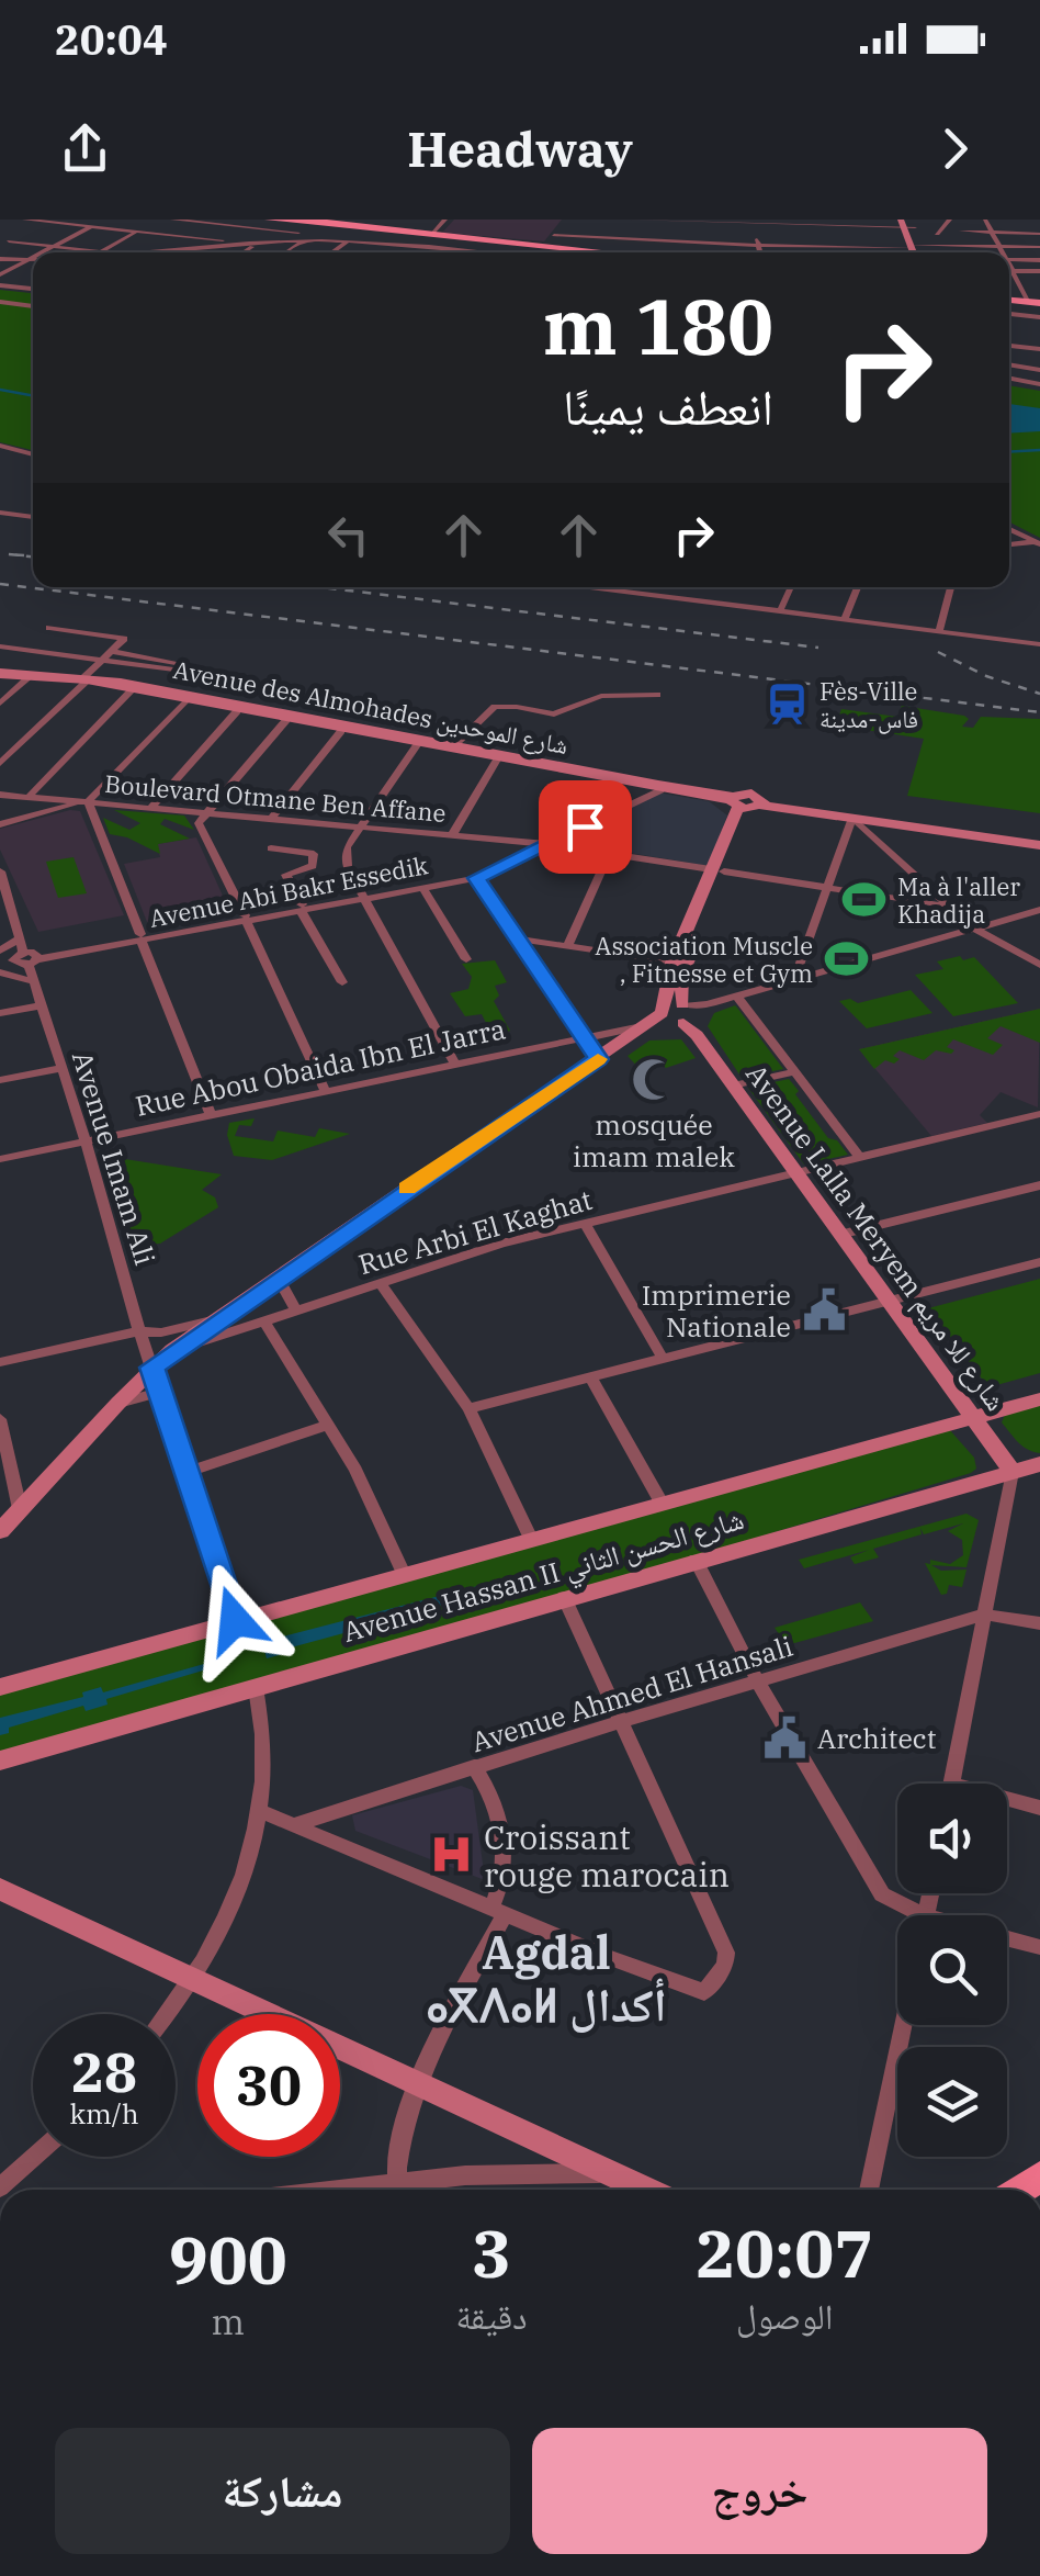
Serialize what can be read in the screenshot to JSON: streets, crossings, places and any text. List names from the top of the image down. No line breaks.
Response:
{"streets":{"street":["Avenue des Almohades شارع الموحدين","Boulevard Otmane Ben Affane","Avenue Abi Bakr Essedik","Rue Abou Obaida Ibn El Jarra","Avenue Imam Ali","Rue Arbi El Kaghat","Avenue Lalla Meryem شارع للا مريم","Avenue Hassan II شارع الحسن الثاني","Avenue Ahmed El Hansali"]},"crossings":[["Avenue des Almohades شارع الموحدين","Avenue Abi Bakr Essedik"],["Boulevard Otmane Ben Affane","Avenue Abi Bakr Essedik"],["Avenue Abi Bakr Essedik","Avenue Imam Ali"],["Rue Abou Obaida Ibn El Jarra","Avenue Imam Ali"],["Rue Abou Obaida Ibn El Jarra","Avenue Lalla Meryem شارع للا مريم"],["Avenue Imam Ali","Avenue Hassan II شارع الحسن الثاني"],["Rue Arbi El Kaghat","Avenue Lalla Meryem شارع للا مريم"],["Avenue Lalla Meryem شارع للا مريم","Avenue Hassan II شارع الحسن الثاني"]],"districts":["Agdal ⴰⴳⴷⴰⵍ أكدال"],"places":{"station":["Fès-Ville فاس-مدينة"],"sports":["Ma à l'aller Khadija","Association Muscle , Fitnesse et Gym"],"mosque":["mosquée imam malek"],"public building":["Imprimerie Nationale","Architect"],"hospital":["Croissant rouge marocain"]},"page":{"status":"20:04","header":"Headway","turn":["180 m","انعطف يمينًا"],"speed":"28 km/h","limit":"30","eta":["20:07","الوصول","3","دقيقة","900","m"],"buttons":["خروج","مشاركة"]}}
